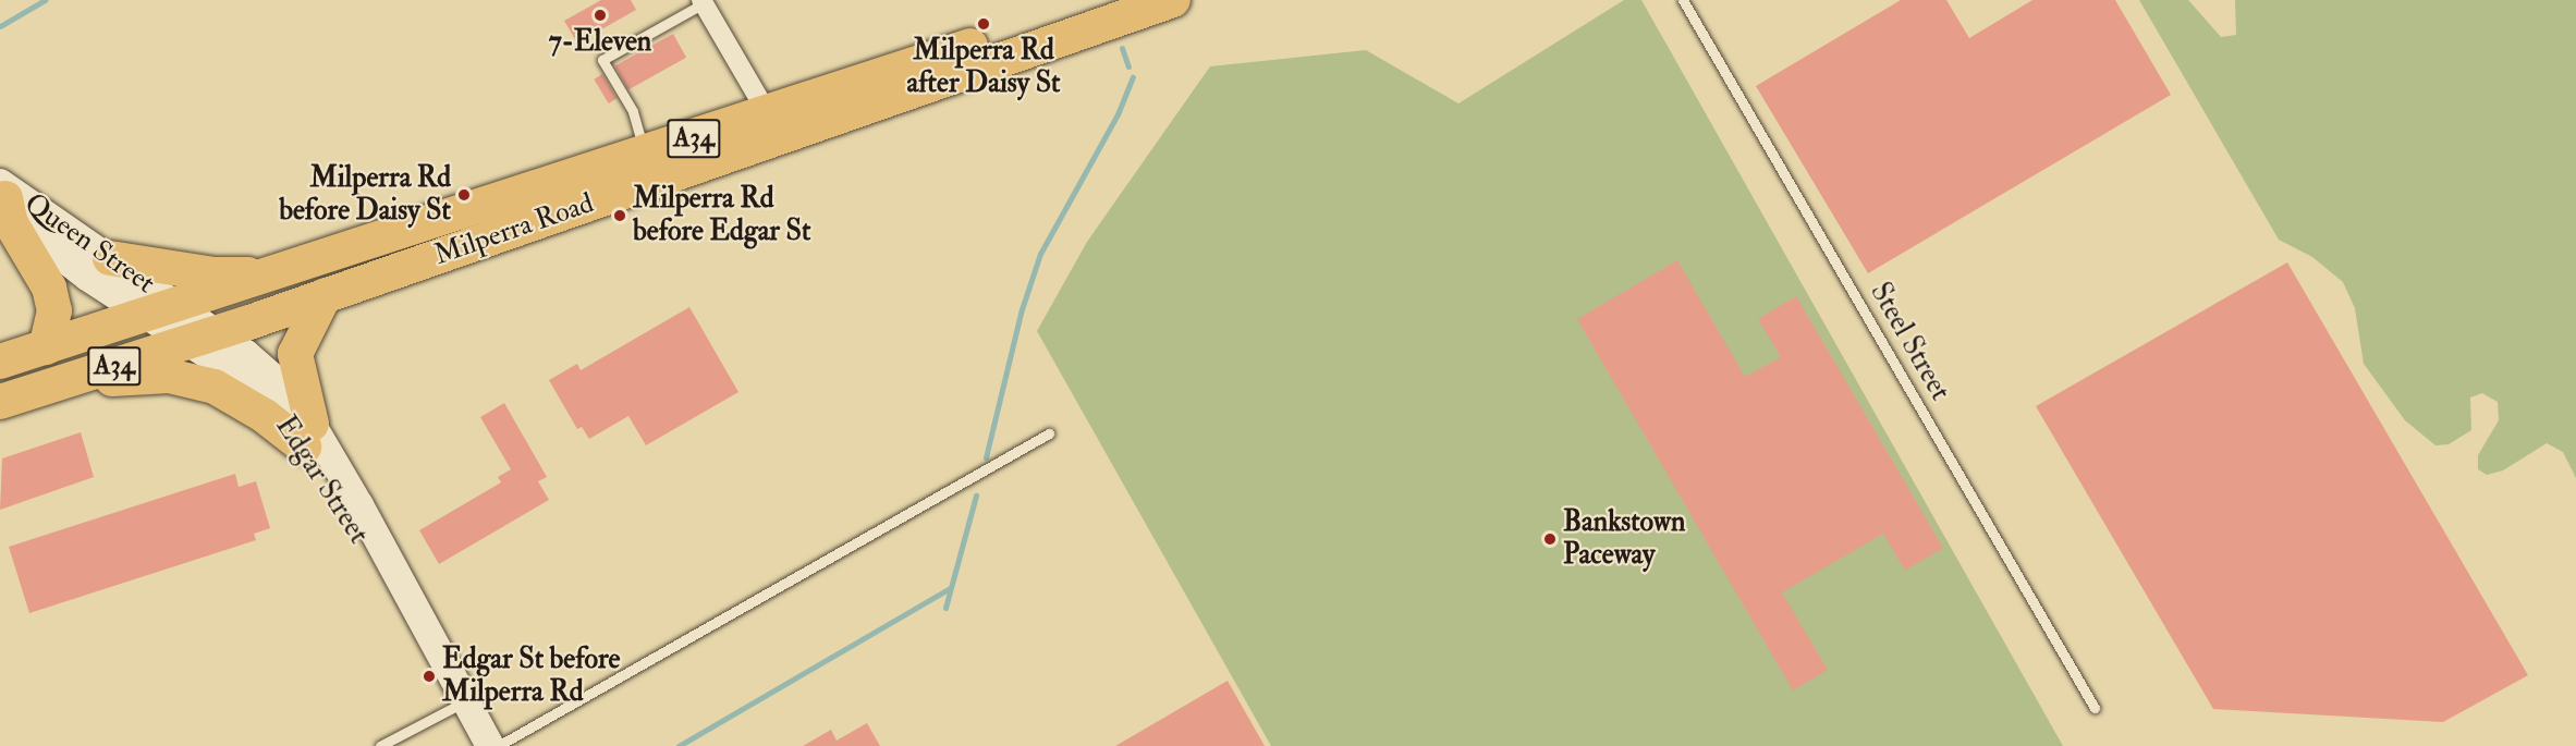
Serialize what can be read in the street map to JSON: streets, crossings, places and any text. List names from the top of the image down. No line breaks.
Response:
{"streets":{"highway":["A34","Milperra Road"],"main road":["Queen Street","Edgar Street"],"lane":["Steel Street"]},"crossings":[["Milperra Road","Queen Street"],["Milperra Road","Edgar Street"],["Queen Street","Edgar Street"]],"places":["7-Eleven","Milperra Rd after Daisy St","Milperra Rd before Daisy St","Milperra Rd before Edgar St","Bankstown Paceway","Edgar St before Milperra Rd"]}
